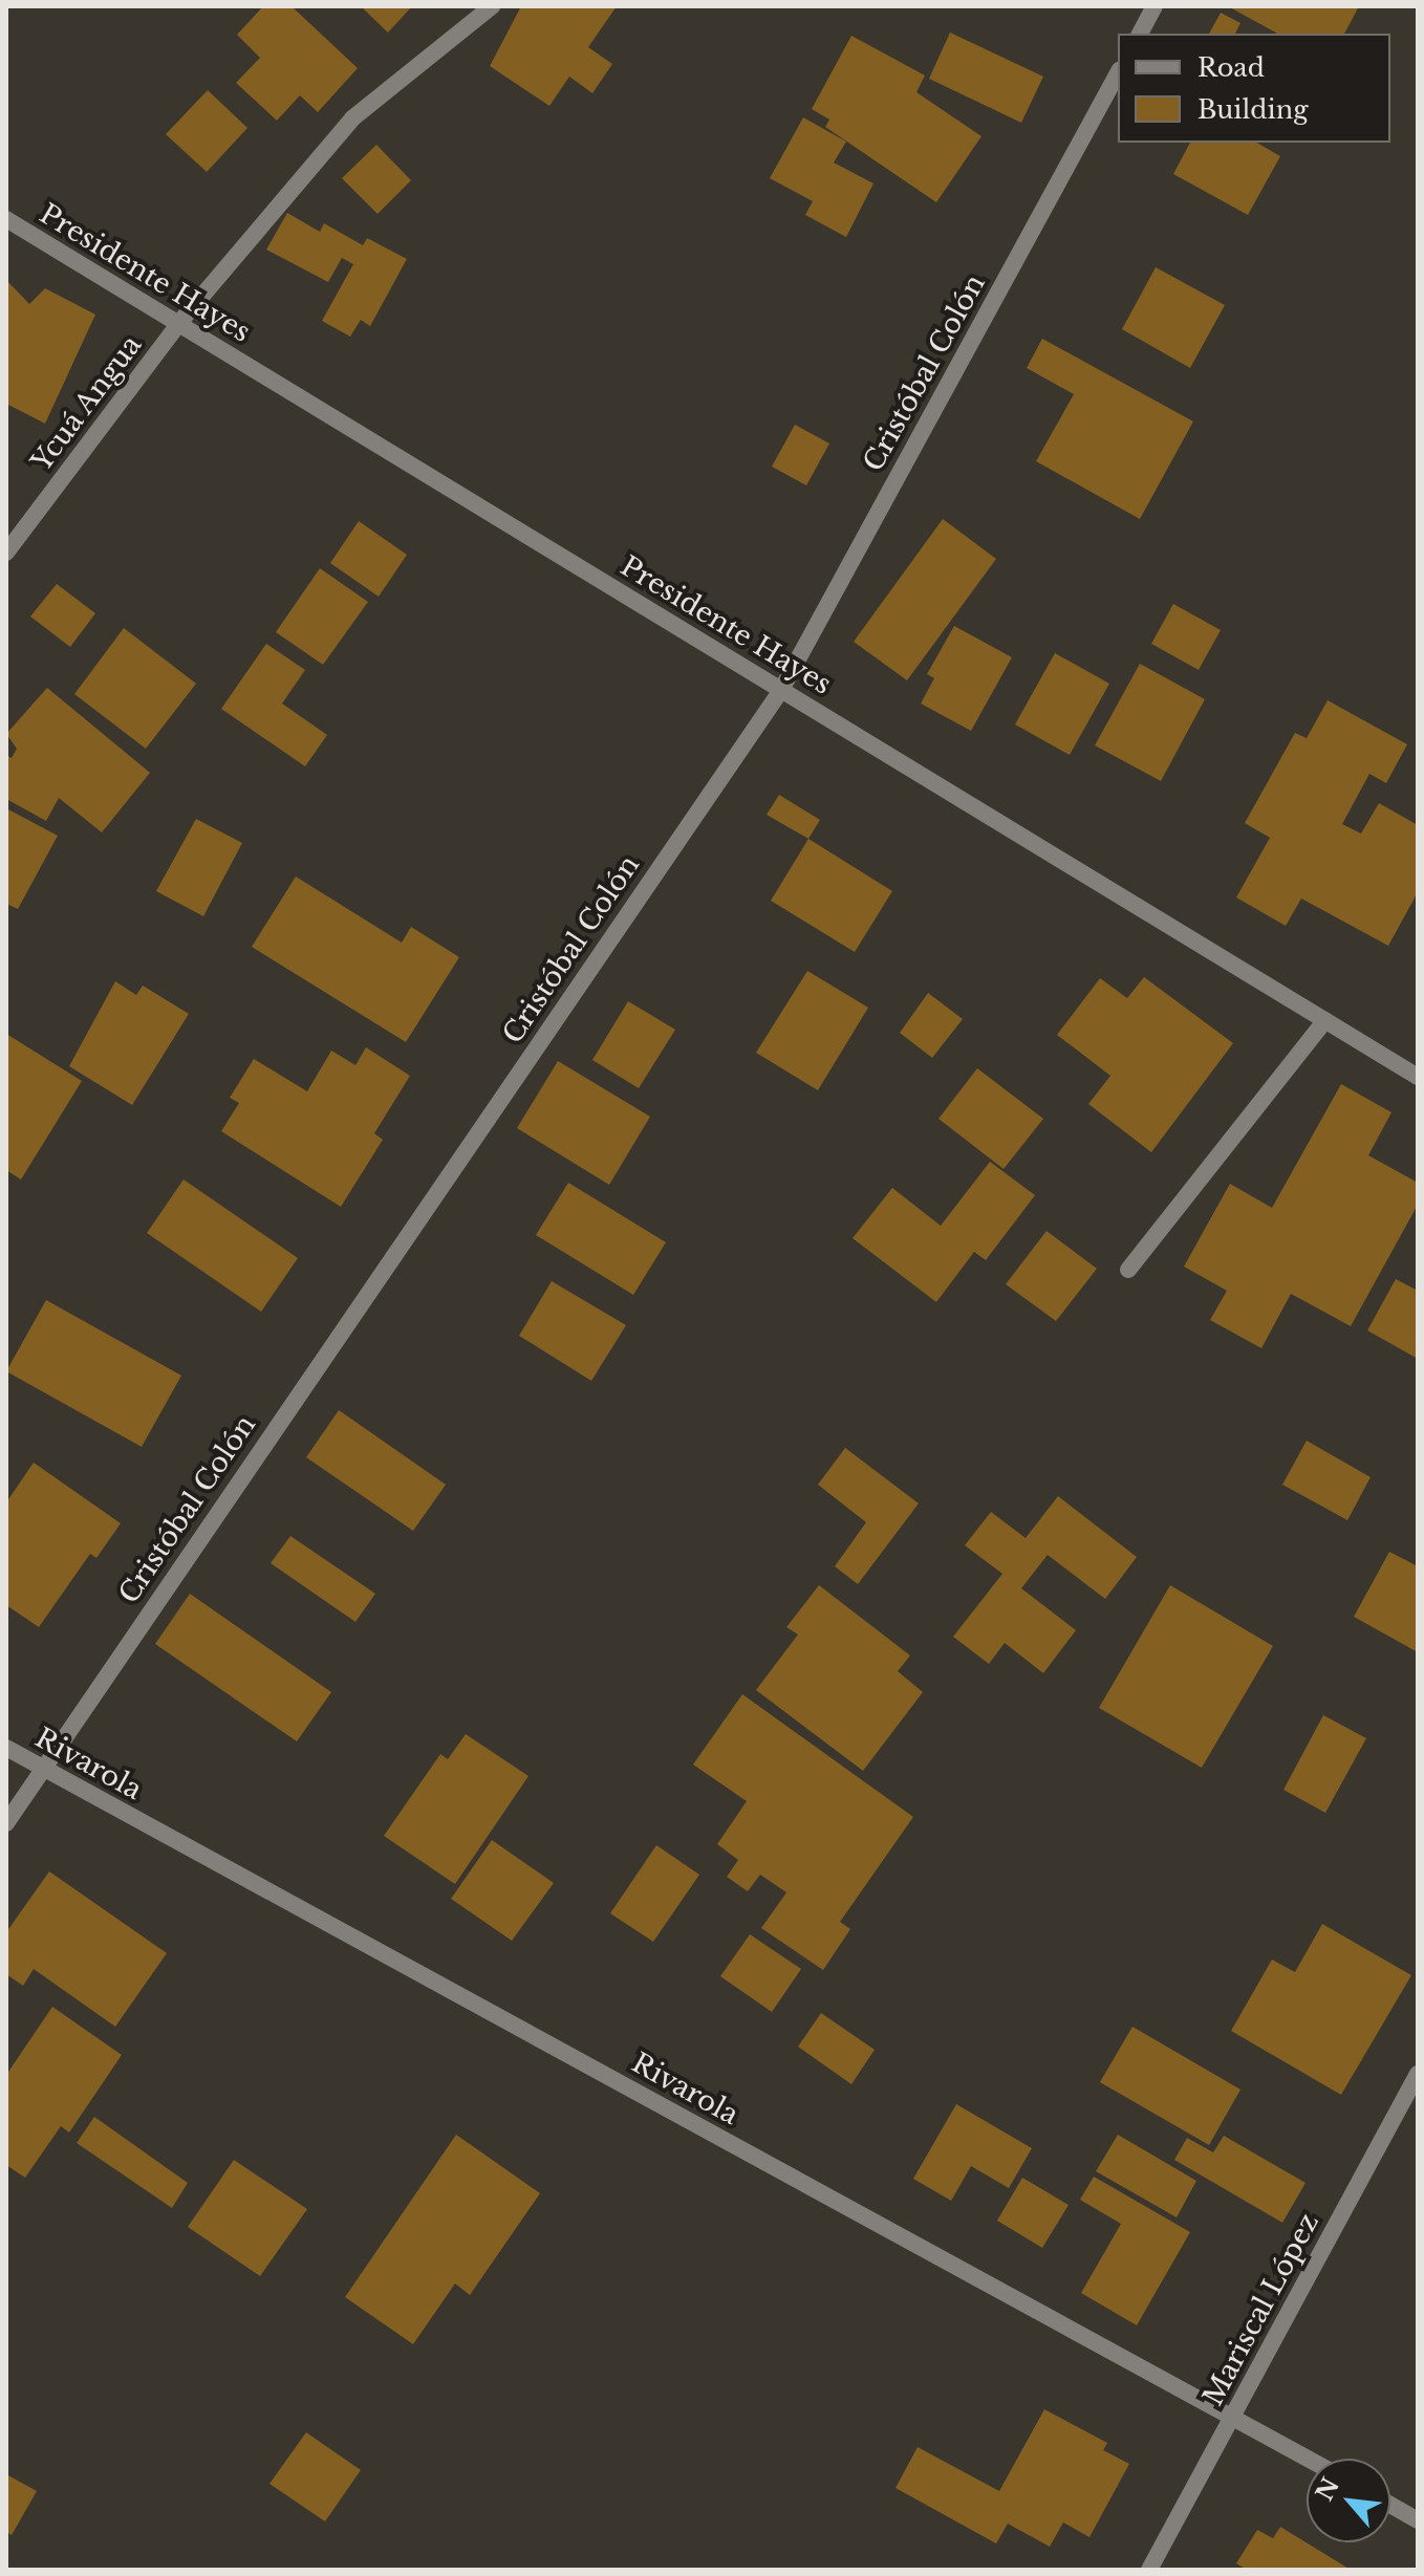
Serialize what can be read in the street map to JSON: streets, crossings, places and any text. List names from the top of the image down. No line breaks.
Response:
{"streets":{"street":["Presidente Hayes","Cristóbal Colón","Ycuá Angua","Rivarola","Mariscal López"]},"crossings":[["Presidente Hayes","Cristóbal Colón"],["Presidente Hayes","Ycuá Angua"],["Cristóbal Colón","Rivarola"],["Rivarola","Mariscal López"]],"legend":["Road","Building"],"north":"top left"}
